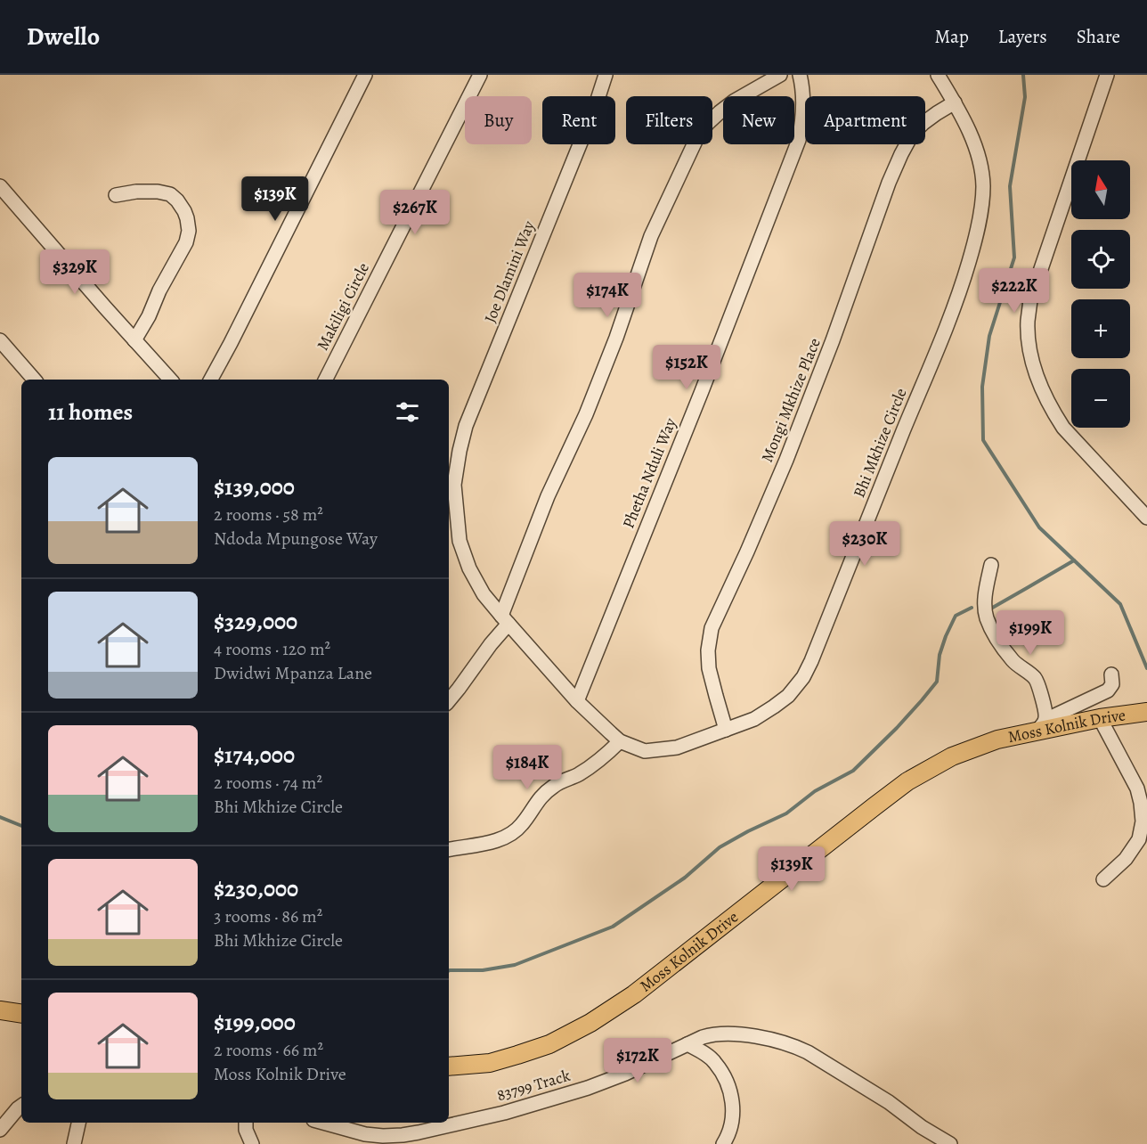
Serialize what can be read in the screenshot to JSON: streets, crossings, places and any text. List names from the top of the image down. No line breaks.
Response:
{"streets":{"main road":["Moss Kolnik Drive"],"street":["Joe Dlamini Way","Makiligi Circle","Mongi Mkhize Place","Bhi Mkhize Circle","Phetha Nduli Way","83799 Track"]},"crossings":[["Joe Dlamini Way","Bhi Mkhize Circle"],["Mongi Mkhize Place","Bhi Mkhize Circle"],["Bhi Mkhize Circle","Phetha Nduli Way"]],"north":"top","page":{"header":"Dwello","nav":["Map","Layers","Share"],"chip":["Buy","Rent","Filters","New","Apartment"],"map_buttons":["+","−"],"price":["$139K","$267K","$329K","$222K","$174K","$152K","$230K","$199K","$184K","$139K","$172K"],"heading":"11 homes","list":[{"name":"$139,000","note":"2 rooms · 58 m² · Ndoda Mpungose Way"},{"name":"$329,000","note":"4 rooms · 120 m² · Dwidwi Mpanza Lane"},{"name":"$174,000","note":"2 rooms · 74 m² · Bhi Mkhize Circle"},{"name":"$230,000","note":"3 rooms · 86 m² · Bhi Mkhize Circle"},{"name":"$199,000","note":"2 rooms · 66 m² · Moss Kolnik Drive"}]}}
